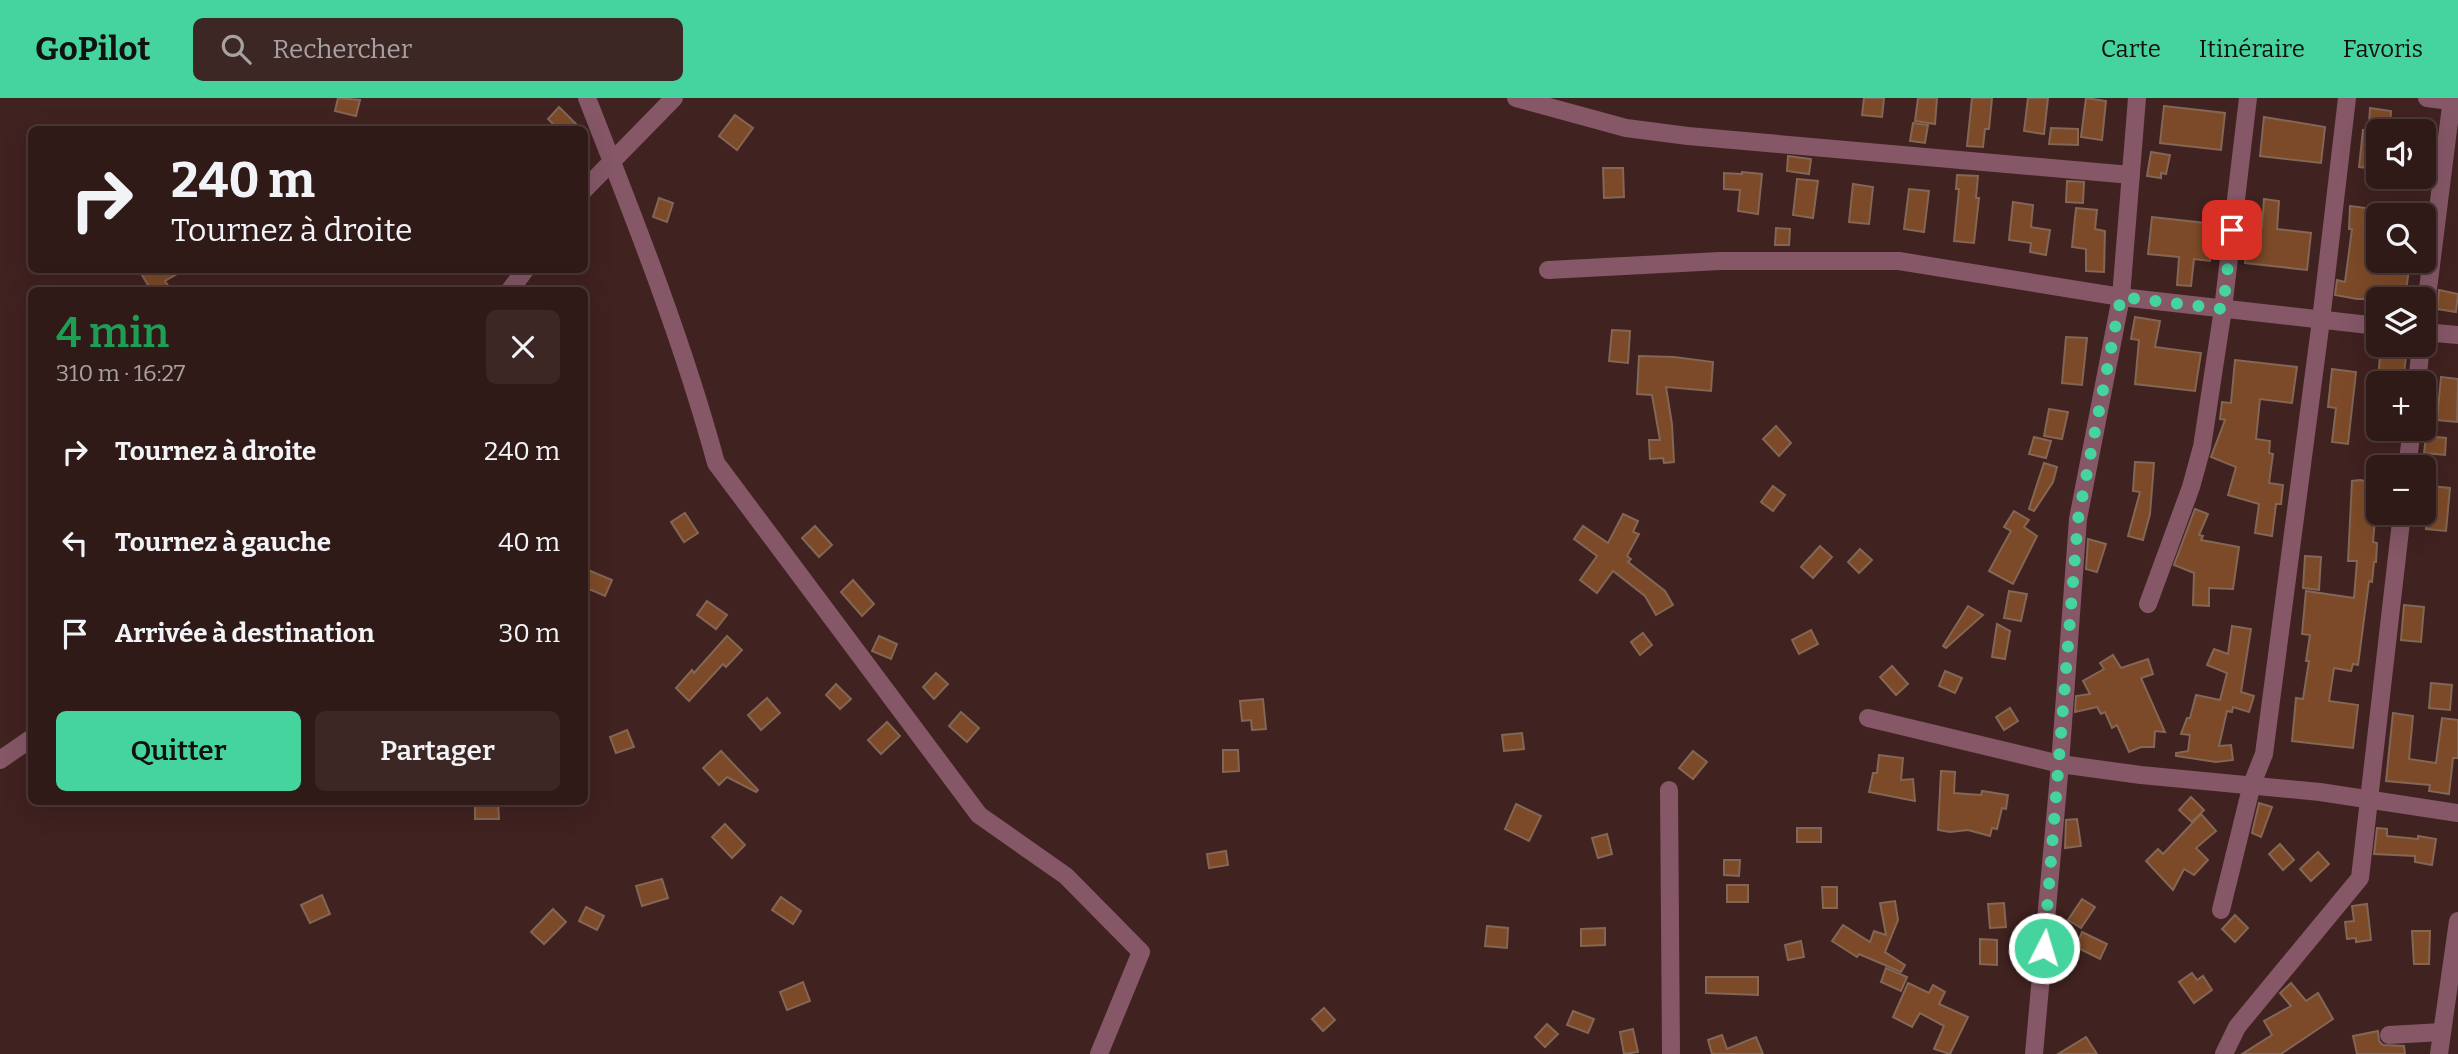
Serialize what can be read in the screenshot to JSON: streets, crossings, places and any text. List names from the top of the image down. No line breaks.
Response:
{"page":{"header":"GoPilot","search":"Rechercher","nav":["Carte","Itinéraire","Favoris"],"map_buttons":["+","−"],"turn":["240 m","Tournez à droite"],"heading":["4 min","310 m · 16:27"],"list":[{"name":"Tournez à droite","value":"240 m"},{"name":"Tournez à gauche","value":"40 m"},{"name":"Arrivée à destination","value":"30 m"}],"buttons":["Quitter","Partager"]}}
